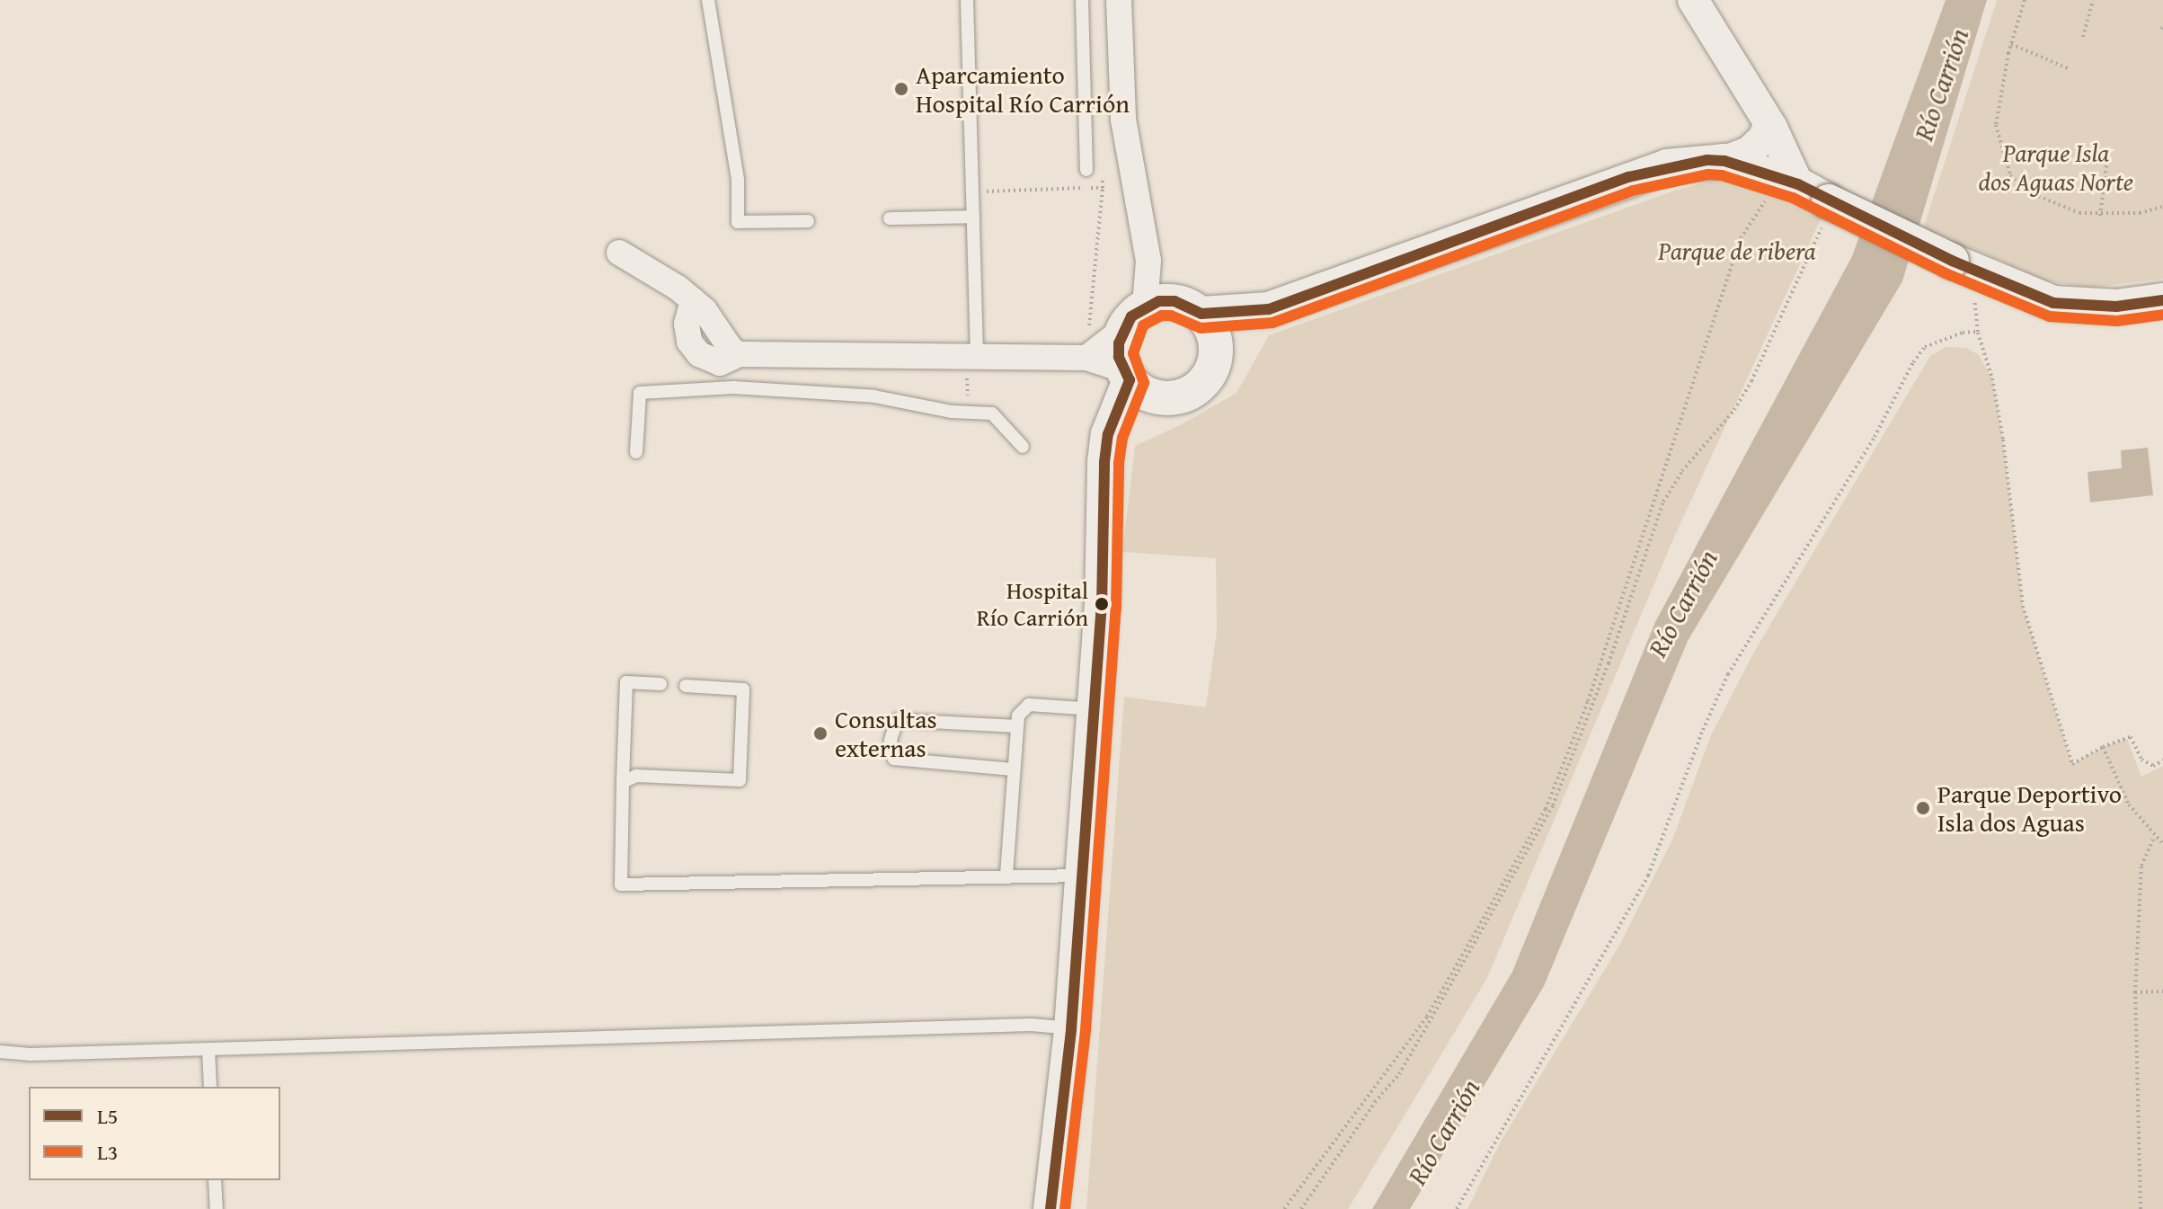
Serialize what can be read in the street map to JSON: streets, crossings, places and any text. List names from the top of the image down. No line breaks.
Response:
{"water":["Río Carrión"],"parks":["Parque Isla dos Aguas Norte","Parque de ribera"],"places":["Aparcamiento Hospital Río Carrión","Hospital Río Carrión","Consultas externas","Parque Deportivo Isla dos Aguas"],"lines":["transit line L5","transit line L3"],"legend":["L5","L3"]}
